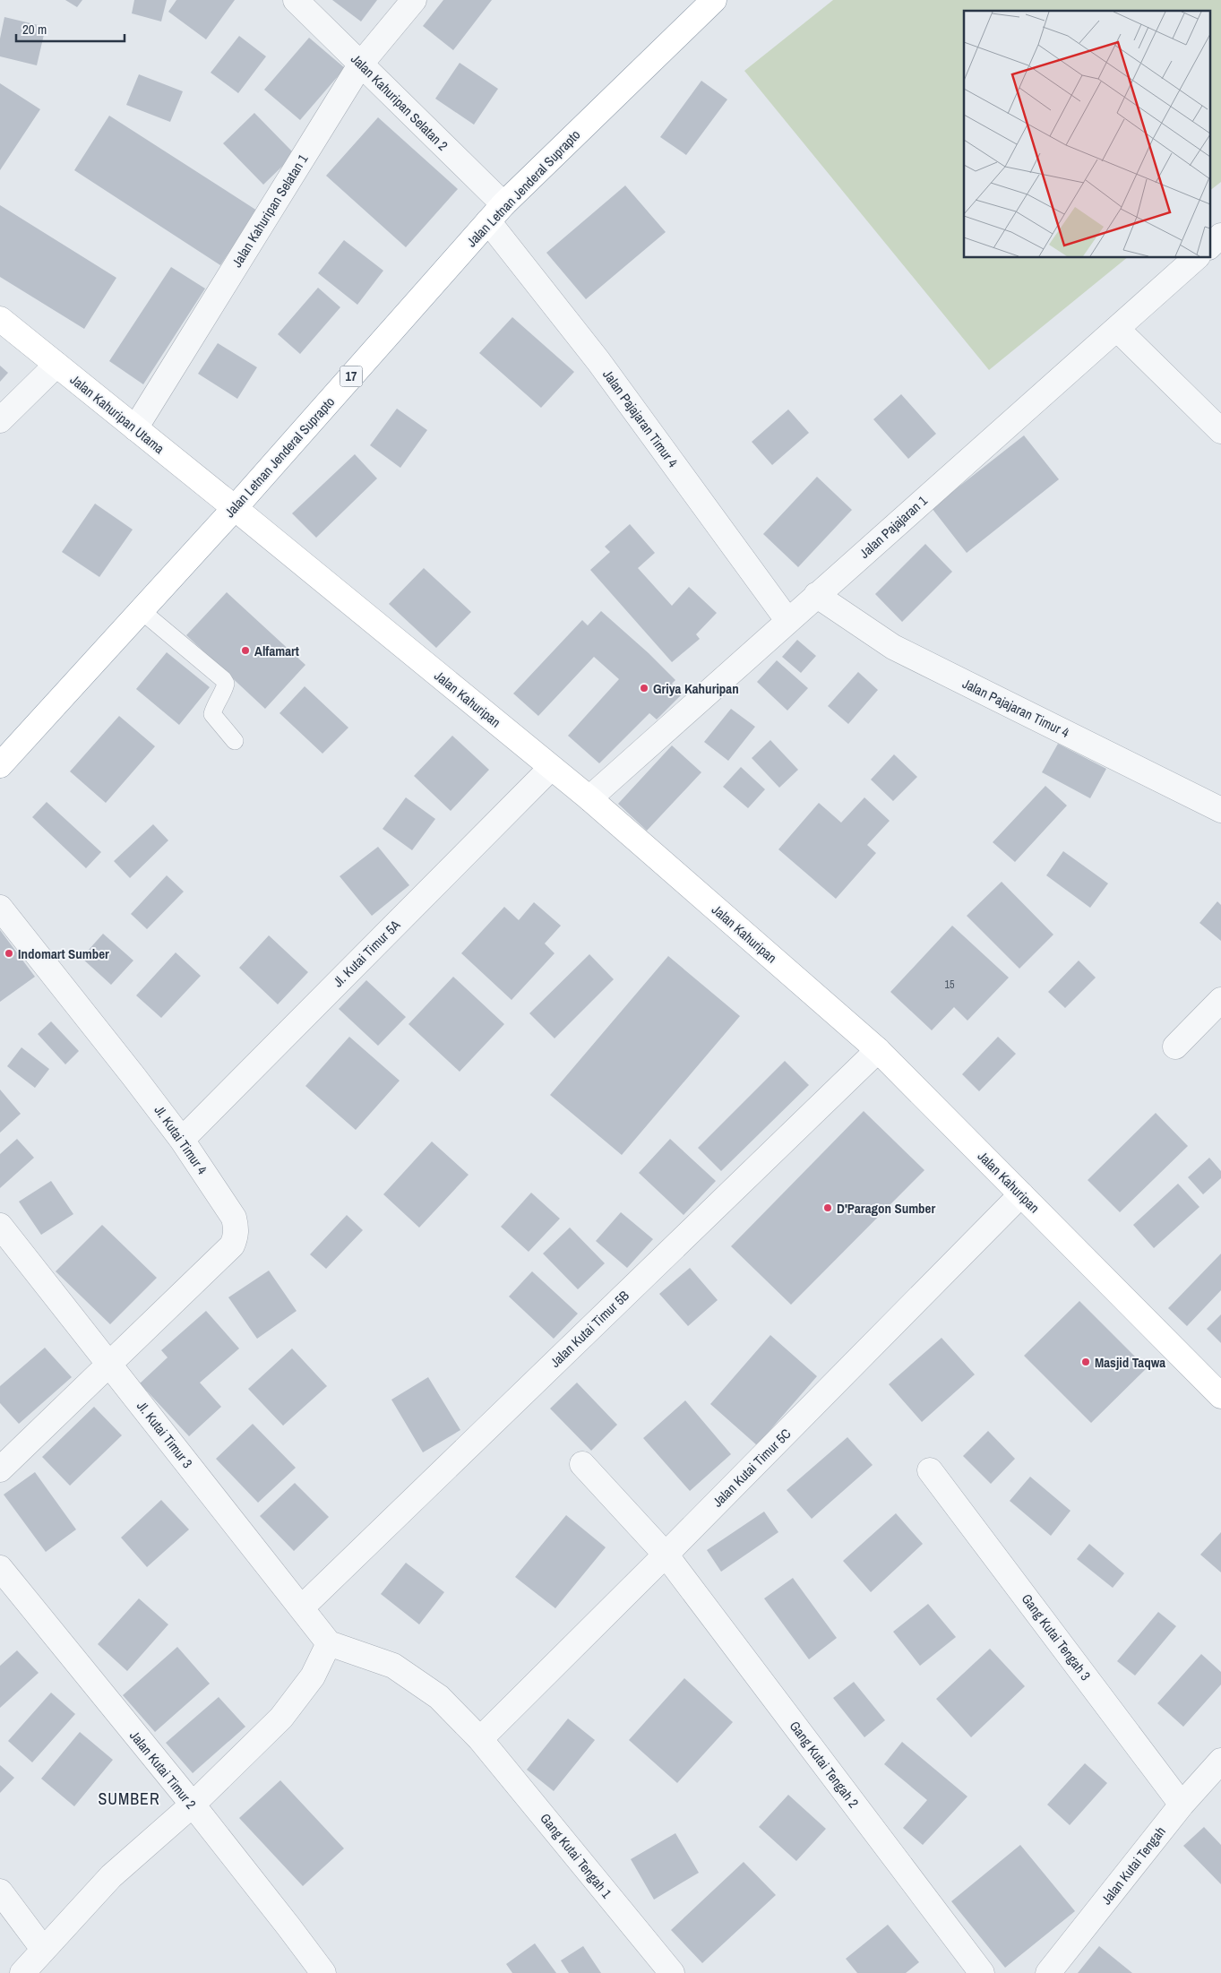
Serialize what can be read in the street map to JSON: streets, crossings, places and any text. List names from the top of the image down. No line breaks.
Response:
{"streets":{"main road":["Jalan Letnan Jenderal Suprapto","17","Jalan Kahuripan Utama","Jalan Kahuripan"],"street":["Jalan Kahuripan Selatan 2","Jalan Kahuripan Selatan 1","Jalan Pajajaran Timur 4","Jalan Pajajaran 1","Jl. Kutai Timur 5A","Jl. Kutai Timur 4","Jalan Kutai Timur 5B","Jl. Kutai Timur 3","Jalan Kutai Timur 5C","Gang Kutai Tengah 3","Gang Kutai Tengah 2","Jalan Kutai Timur 2","Gang Kutai Tengah 1","Jalan Kutai Tengah"]},"crossings":[["Jalan Kahuripan Selatan 2","Jalan Letnan Jenderal Suprapto"],["Jalan Kahuripan Selatan 2","Jalan Kahuripan Selatan 1"],["Jalan Kahuripan Selatan 2","Jalan Pajajaran Timur 4"],["Jalan Letnan Jenderal Suprapto","Jalan Kahuripan Utama"],["Jalan Letnan Jenderal Suprapto","Jalan Pajajaran Timur 4"],["Jalan Letnan Jenderal Suprapto","Jalan Kahuripan"],["Jalan Kahuripan Selatan 1","Jalan Kahuripan Utama"],["Jalan Kahuripan Utama","Jalan Kahuripan"],["Jalan Pajajaran Timur 4","Jalan Pajajaran 1"],["Jalan Pajajaran 1","Jalan Kahuripan"],["Jalan Kahuripan","Jl. Kutai Timur 5A"],["Jalan Kahuripan","Jalan Kutai Timur 5B"],["Jalan Kahuripan","Jalan Kutai Timur 5C"],["Jl. Kutai Timur 5A","Jl. Kutai Timur 4"],["Jl. Kutai Timur 4","Jl. Kutai Timur 3"],["Jalan Kutai Timur 5B","Jl. Kutai Timur 3"],["Jl. Kutai Timur 3","Gang Kutai Tengah 1"],["Jalan Kutai Timur 5C","Gang Kutai Tengah 2"],["Jalan Kutai Timur 5C","Gang Kutai Tengah 1"],["Gang Kutai Tengah 3","Jalan Kutai Tengah"]],"districts":["SUMBER"],"places":["Alfamart","Griya Kahuripan","Indomart Sumber","D'Paragon Sumber","Masjid Taqwa"],"house_numbers":["15"],"scale_bar":"20 m"}
